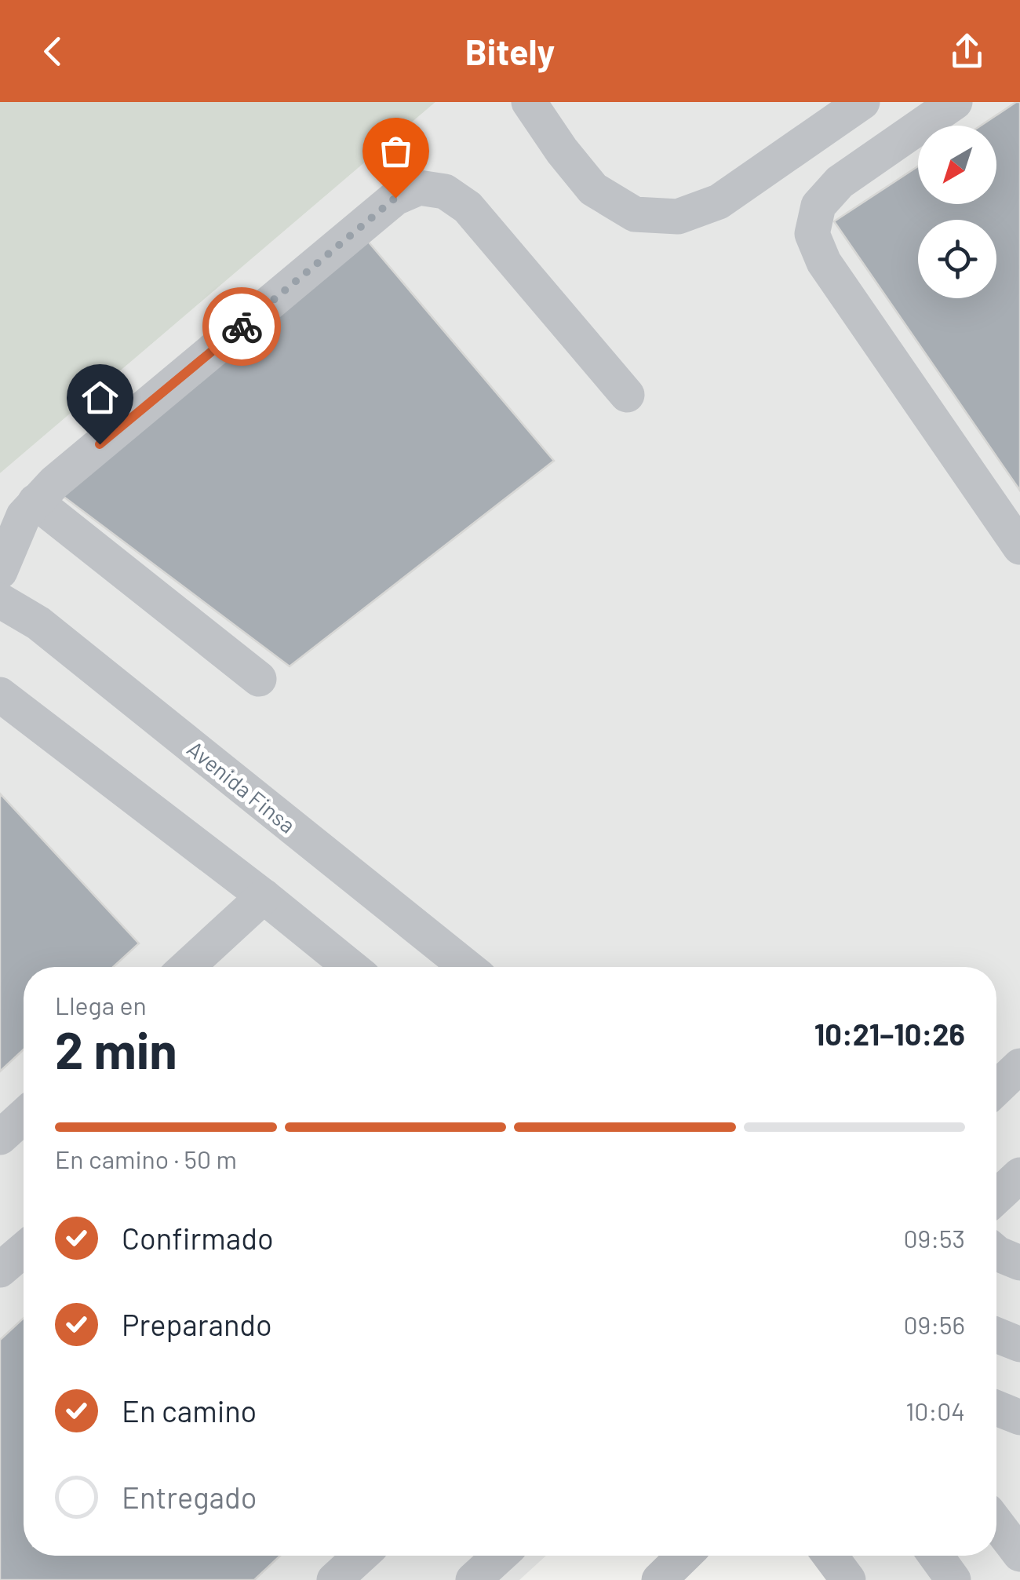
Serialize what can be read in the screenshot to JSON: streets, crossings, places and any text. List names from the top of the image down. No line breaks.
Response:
{"streets":{"street":["Avenida Finsa"]},"north":"bottom left","page":{"header":"Bitely","heading":["2 min","Llega en","10:21–10:26"],"bar":"En camino · 50 m","list":[["Confirmado","09:53"],["Preparando","09:56"],["En camino","10:04"],"Entregado"]}}
